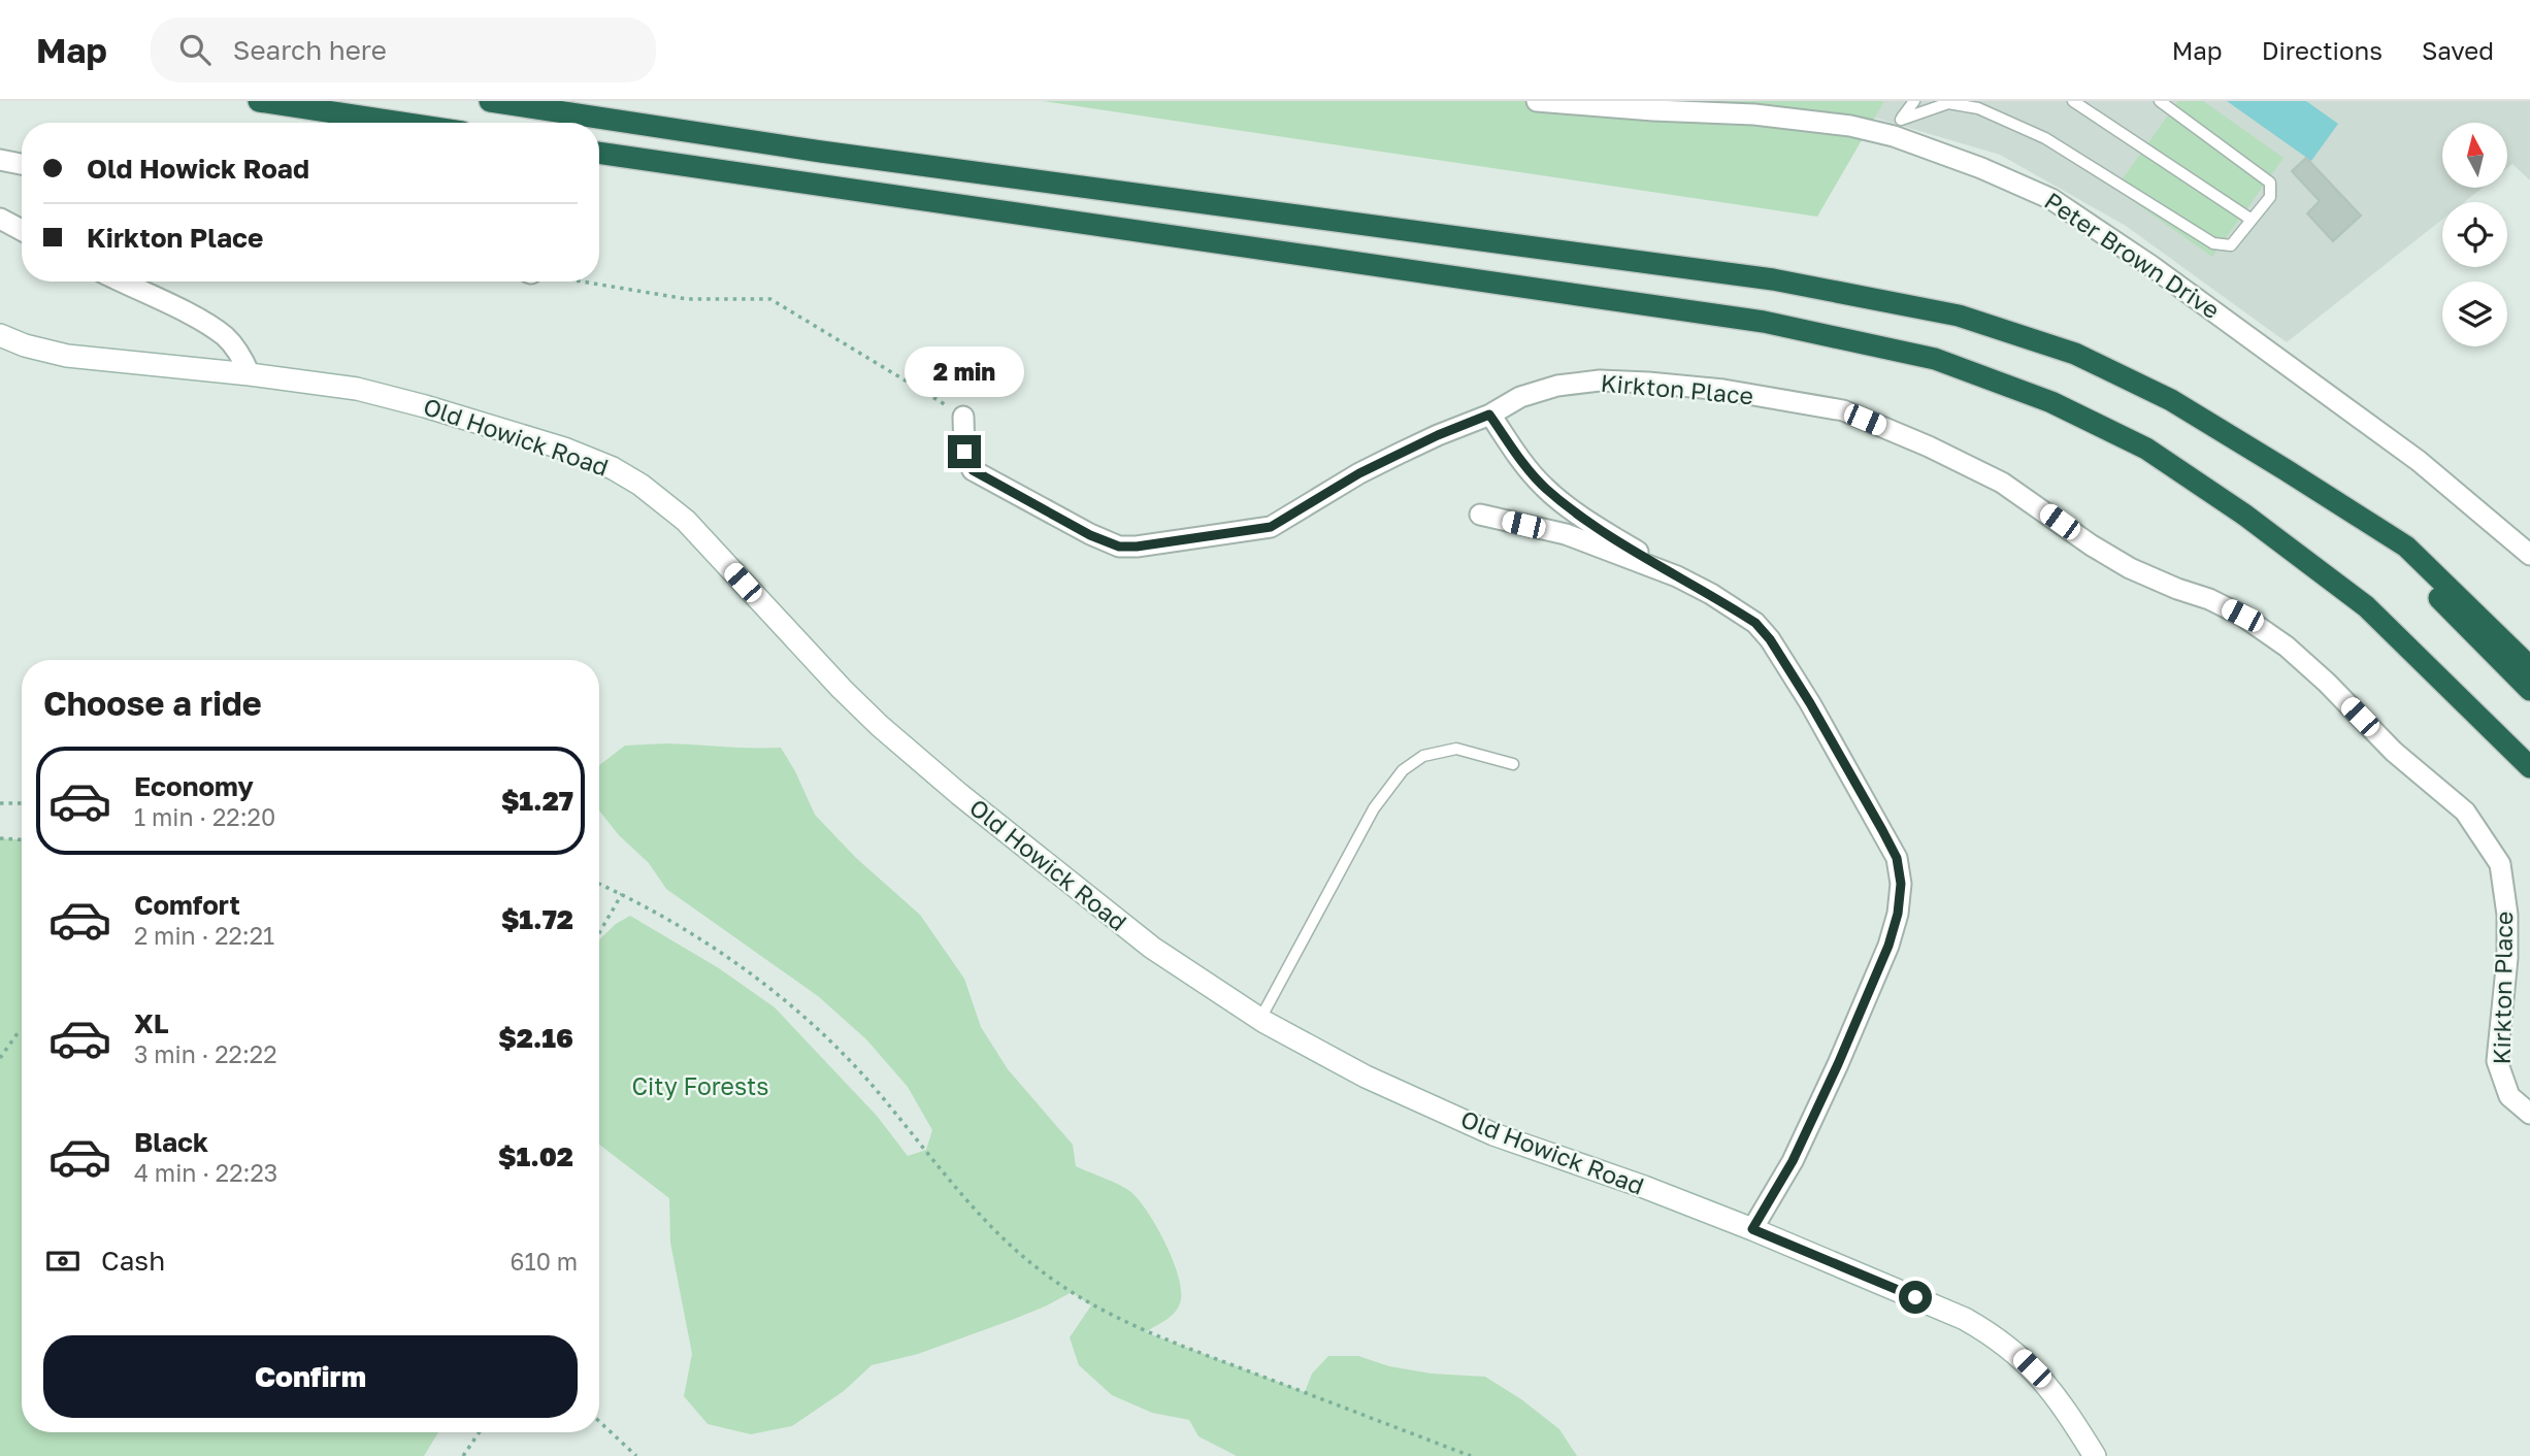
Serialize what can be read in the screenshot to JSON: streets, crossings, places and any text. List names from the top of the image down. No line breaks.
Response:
{"streets":{"main road":["Old Howick Road"],"street":["Peter Brown Drive","Kirkton Place"]},"parks":["City Forests"],"north":"top","page":{"header":"Map","search":"Search here","nav":["Map","Directions","Saved"],"banner":["Old Howick Road","Kirkton Place"],"bubble":"2 min","heading":"Choose a ride","list":[{"name":"Economy","note":"1 min · 22:20","value":"$1.27"},{"name":"Comfort","note":"2 min · 22:21","value":"$1.72"},{"name":"XL","note":"3 min · 22:22","value":"$2.16"},{"name":"Black","note":"4 min · 22:23","value":"$1.02"}],"pay":["Cash","610 m"],"buttons":"Confirm"}}
